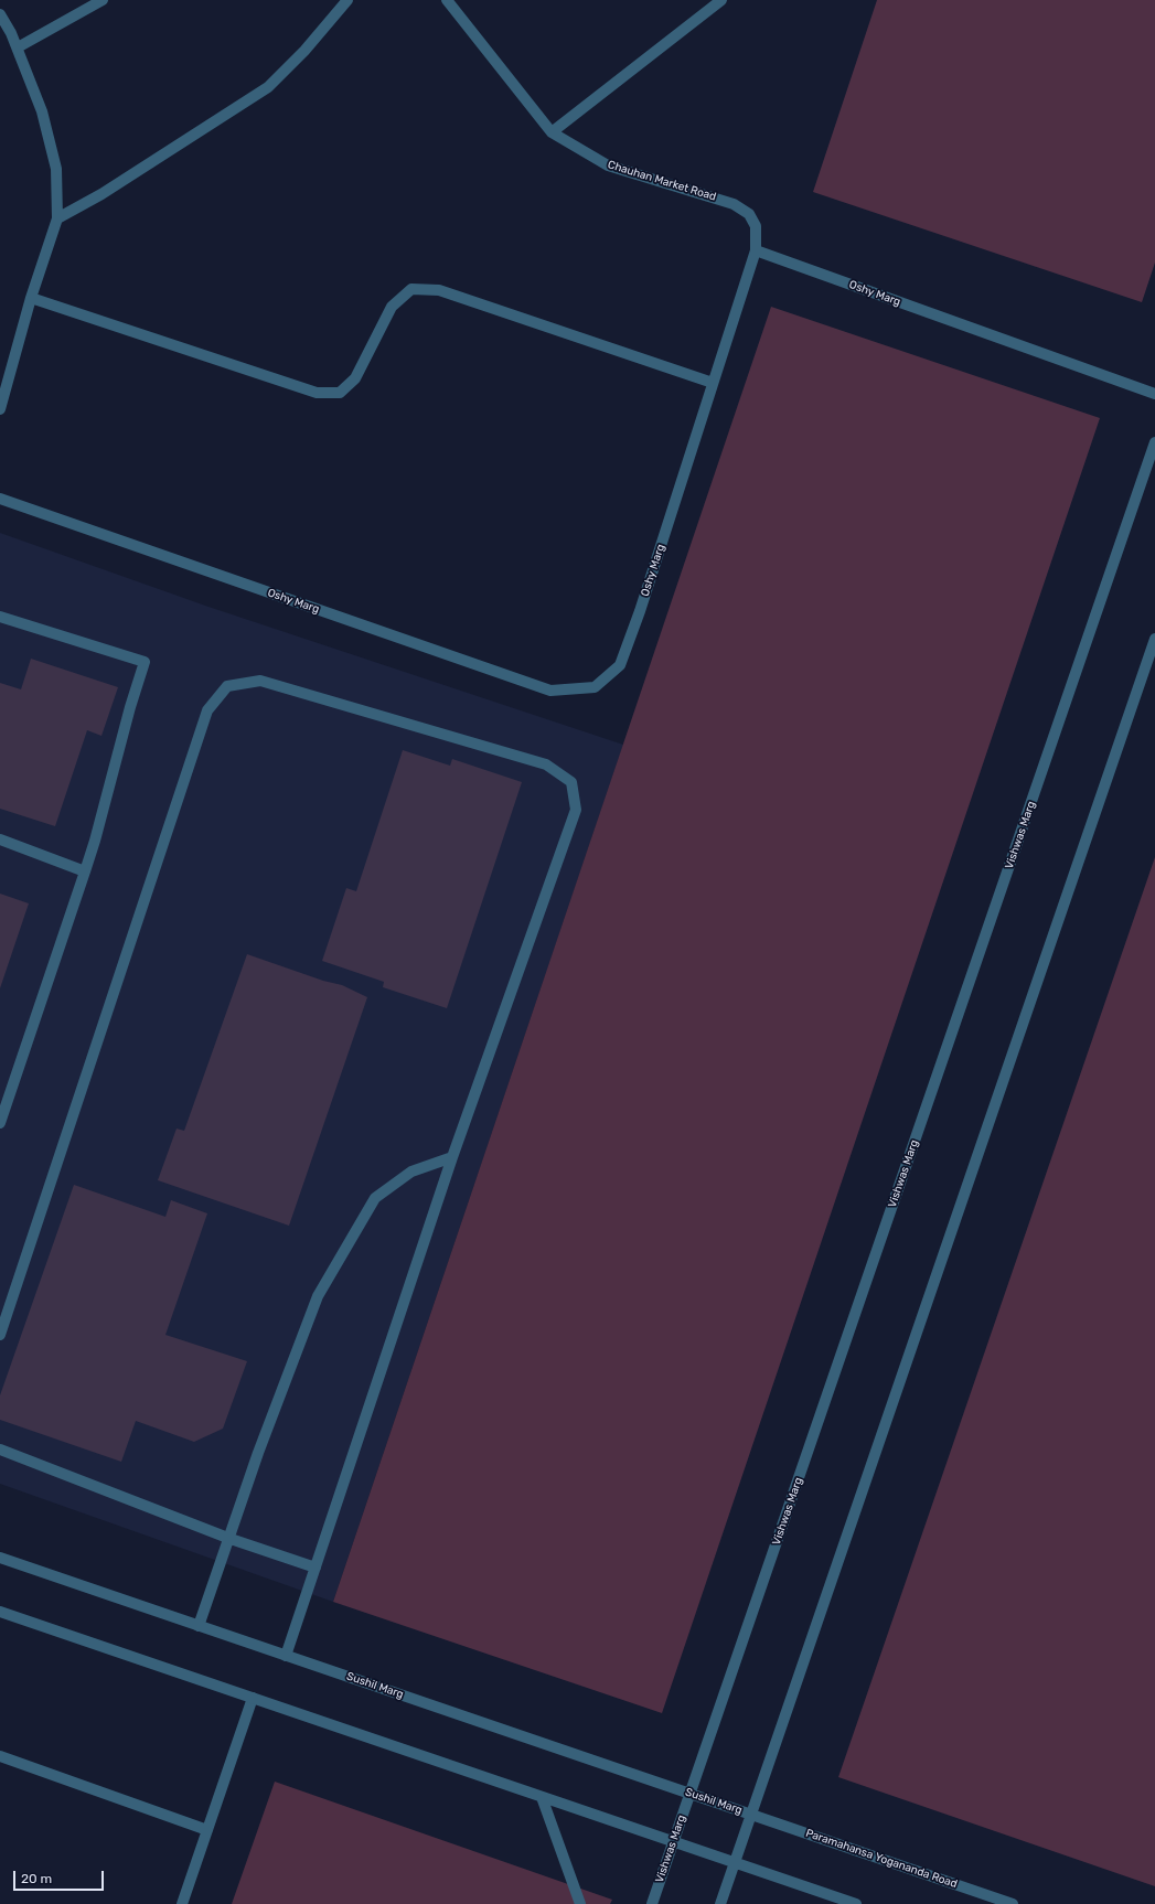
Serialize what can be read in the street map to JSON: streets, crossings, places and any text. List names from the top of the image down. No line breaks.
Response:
{"streets":{"street":["Chauhan Market Road","Oshy Marg","Vishwas Marg","Sushil Marg","Paramahansa Yogananda Road"]},"crossings":[["Chauhan Market Road","Oshy Marg"],["Vishwas Marg","Sushil Marg"],["Sushil Marg","Paramahansa Yogananda Road"]],"scale_bar":"20 m"}
